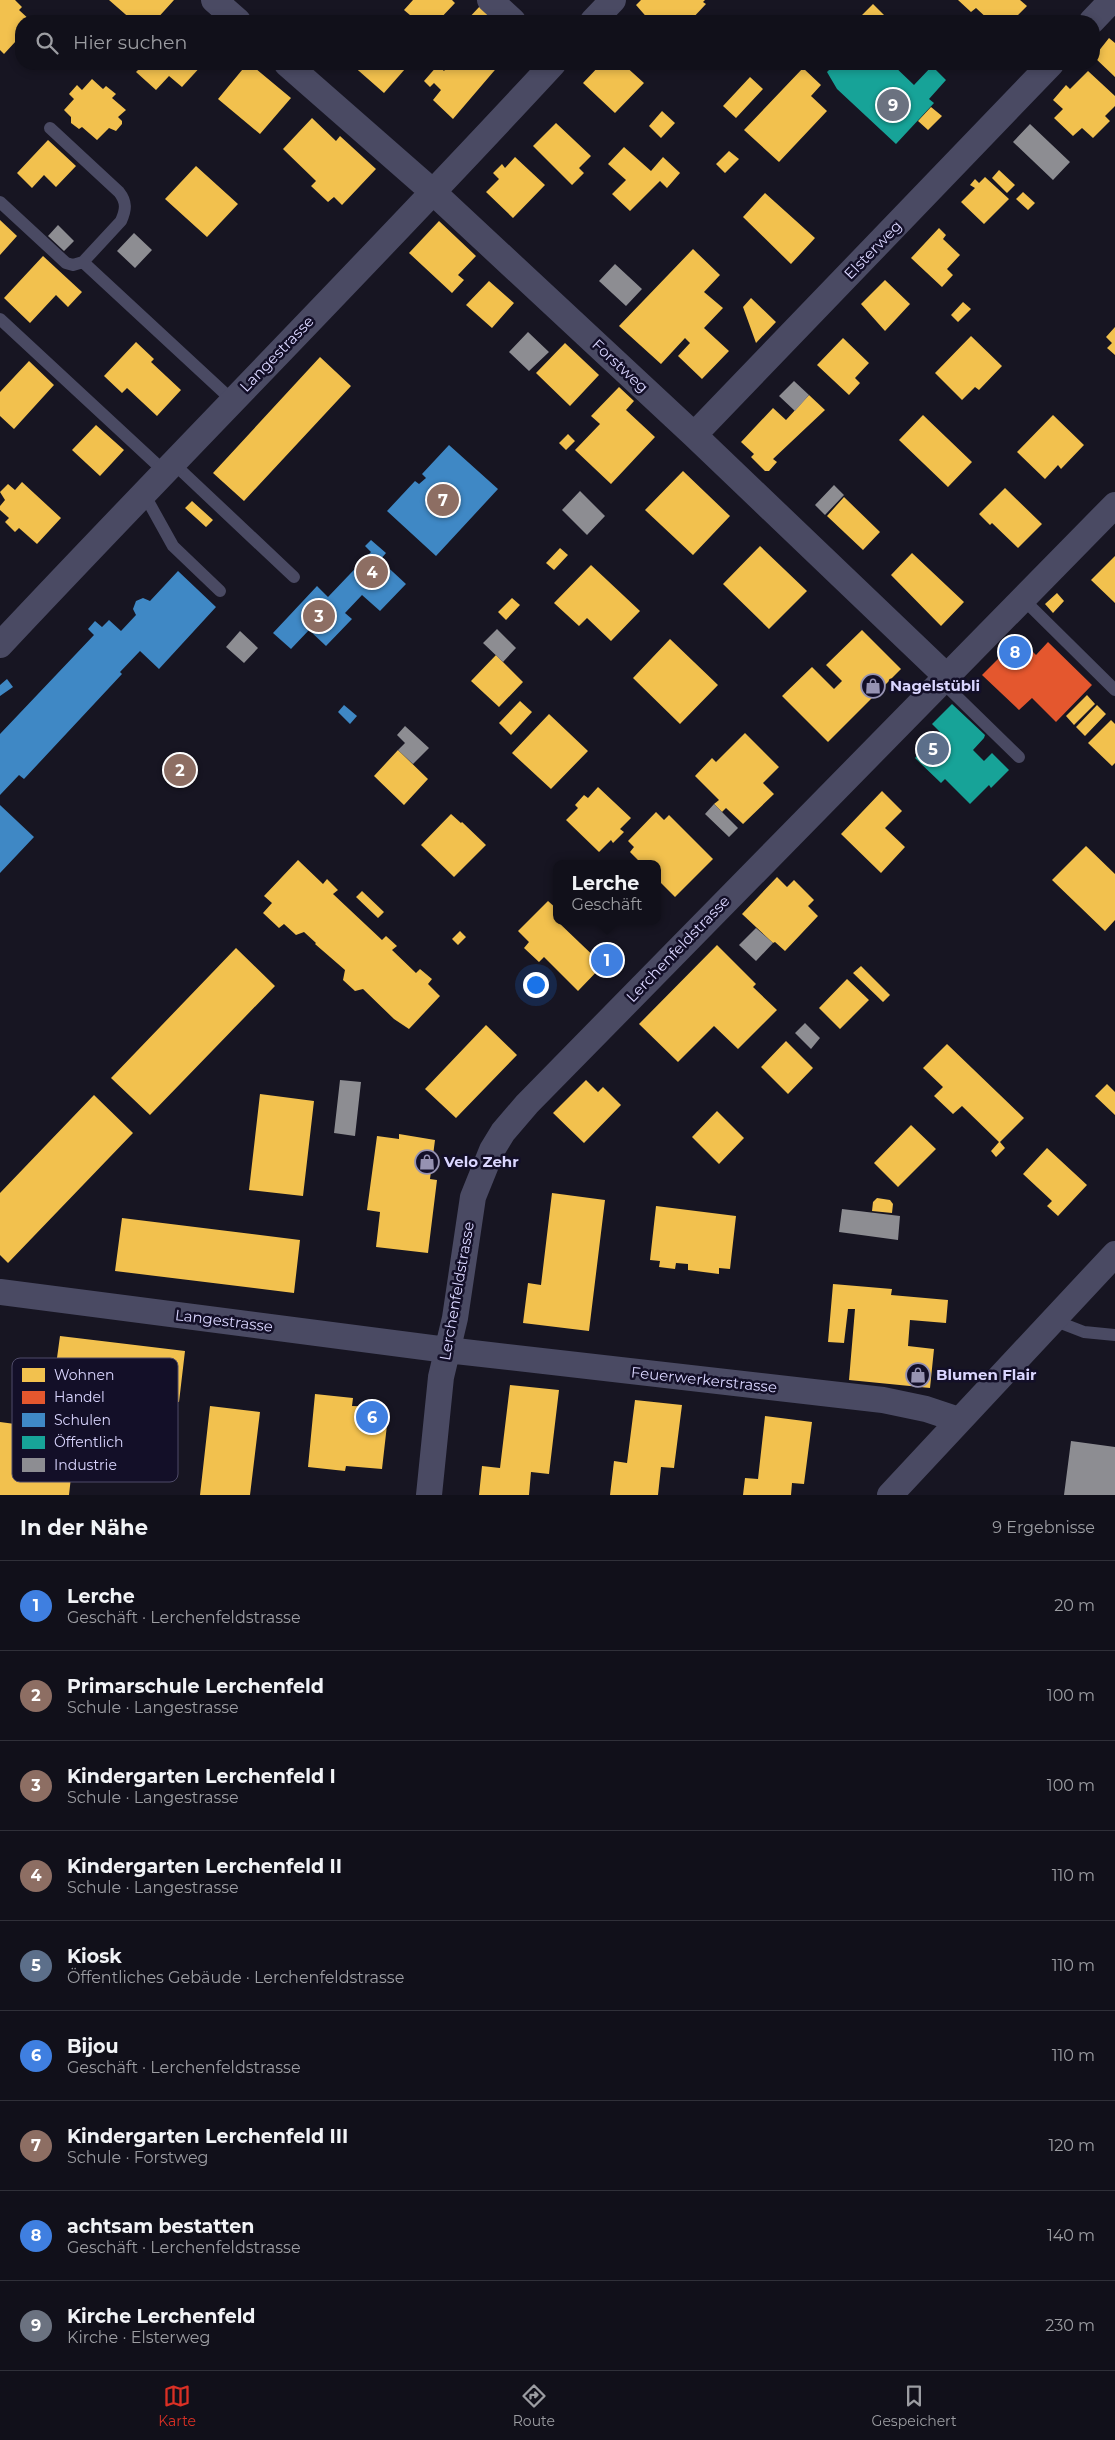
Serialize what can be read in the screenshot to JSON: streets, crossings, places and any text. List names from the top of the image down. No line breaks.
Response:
{"streets":{"street":["Elsterweg","Langestrasse","Forstweg","Lerchenfeldstrasse","Feuerwerkerstrasse"]},"crossings":[["Elsterweg","Forstweg"],["Langestrasse","Forstweg"],["Langestrasse","Lerchenfeldstrasse"],["Langestrasse","Feuerwerkerstrasse"],["Forstweg","Lerchenfeldstrasse"],["Lerchenfeldstrasse","Feuerwerkerstrasse"]],"places":{"shop":["Nagelstübli","Velo Zehr","Blumen Flair"]},"legend":["Wohnen","Handel","Schulen","Öffentlich","Industrie"],"page":{"search":"Hier suchen","pins":["9","7","4","3","8","5","2","1","6"],"popup":["Lerche","Geschäft"],"heading":["In der Nähe","9 Ergebnisse"],"list":[{"mark":"1","name":"Lerche","note":"Geschäft · Lerchenfeldstrasse","value":"20 m"},{"mark":"2","name":"Primarschule Lerchenfeld","note":"Schule · Langestrasse","value":"100 m"},{"mark":"3","name":"Kindergarten Lerchenfeld I","note":"Schule · Langestrasse","value":"100 m"},{"mark":"4","name":"Kindergarten Lerchenfeld II","note":"Schule · Langestrasse","value":"110 m"},{"mark":"5","name":"Kiosk","note":"Öffentliches Gebäude · Lerchenfeldstrasse","value":"110 m"},{"mark":"6","name":"Bijou","note":"Geschäft · Lerchenfeldstrasse","value":"110 m"},{"mark":"7","name":"Kindergarten Lerchenfeld III","note":"Schule · Forstweg","value":"120 m"},{"mark":"8","name":"achtsam bestatten","note":"Geschäft · Lerchenfeldstrasse","value":"140 m"},{"mark":"9","name":"Kirche Lerchenfeld","note":"Kirche · Elsterweg","value":"230 m"}],"nav":["Karte","Route","Gespeichert"]}}
